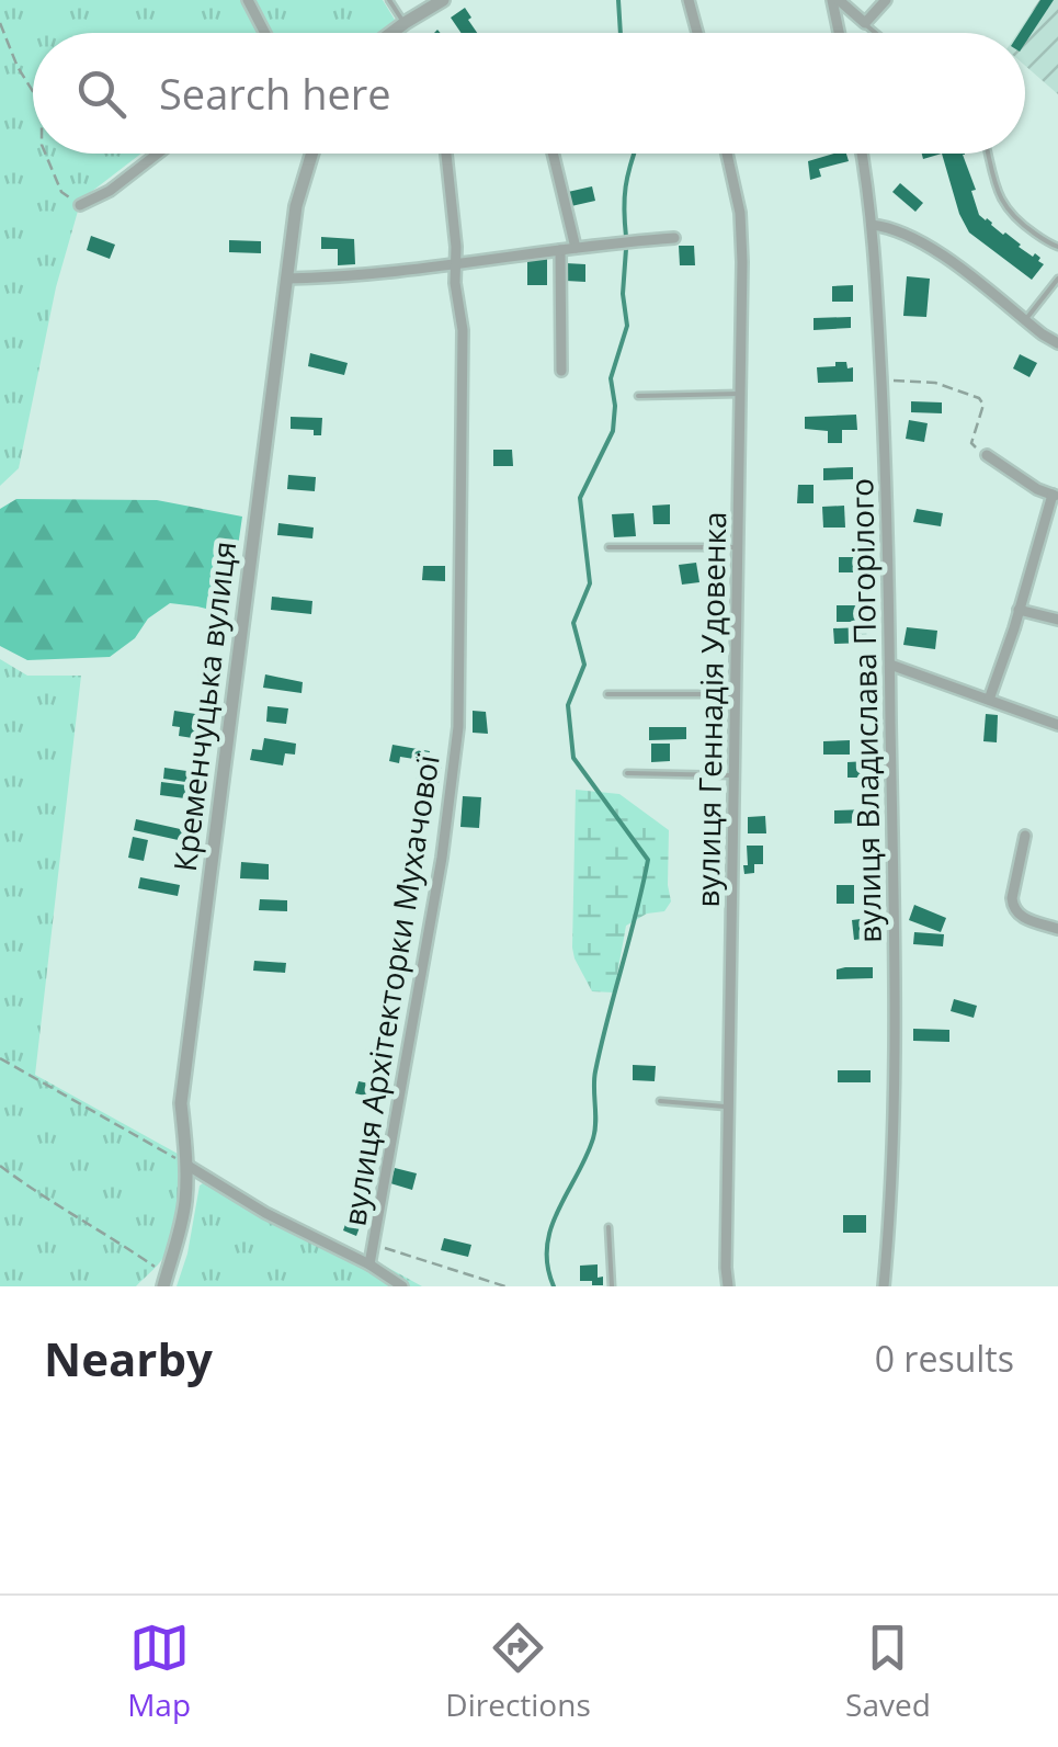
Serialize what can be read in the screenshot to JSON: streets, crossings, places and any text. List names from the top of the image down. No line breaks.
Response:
{"streets":{"street":["Кременчуцька вулиця","вулиця Геннадія Удовенка","вулиця Владислава Погорілого","вулиця Архітекторки Мухачової"]},"page":{"search":"Search here","heading":["Nearby","0 results"],"nav":["Map","Directions","Saved"]}}
